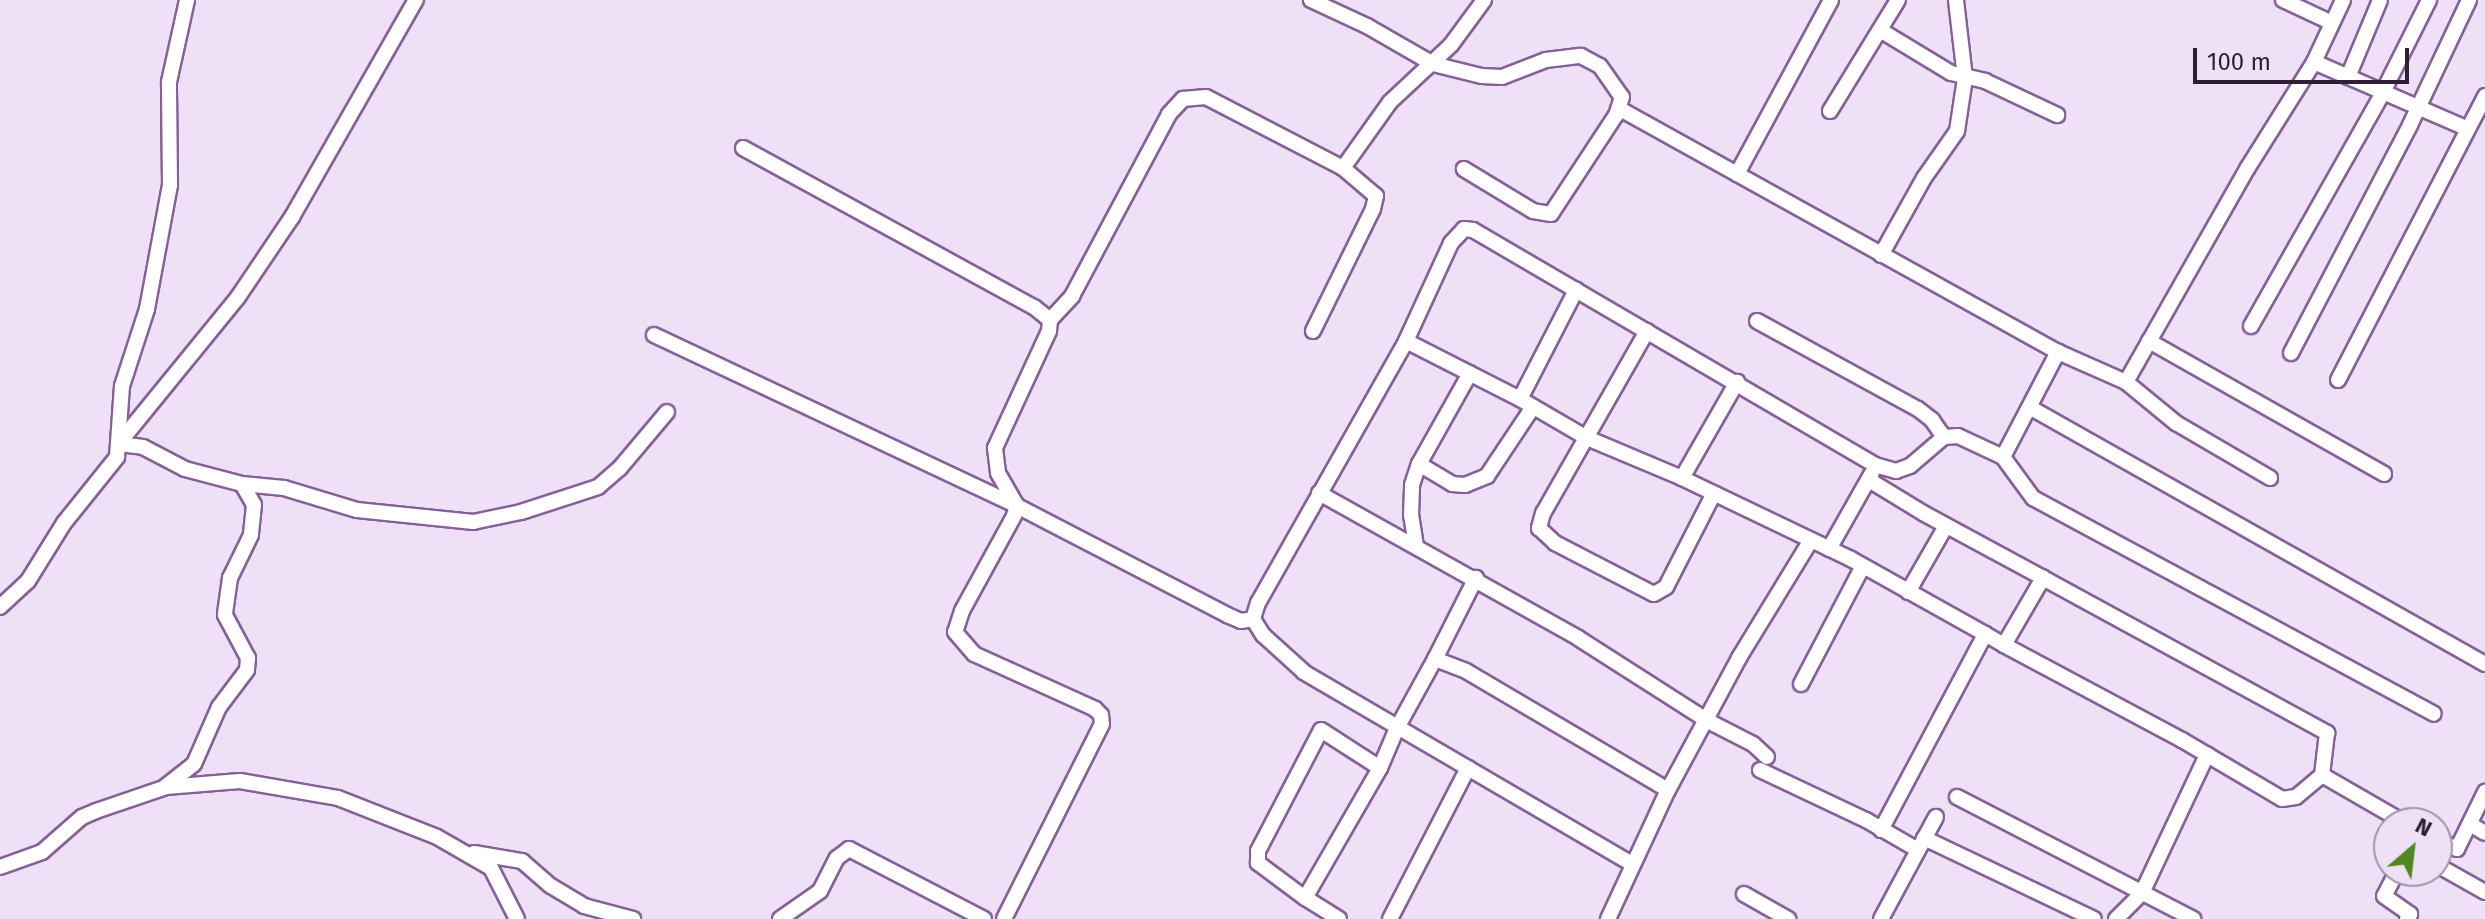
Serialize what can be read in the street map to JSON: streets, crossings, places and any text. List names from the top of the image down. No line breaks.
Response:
{"scale_bar":"100 m","north":"top right"}
